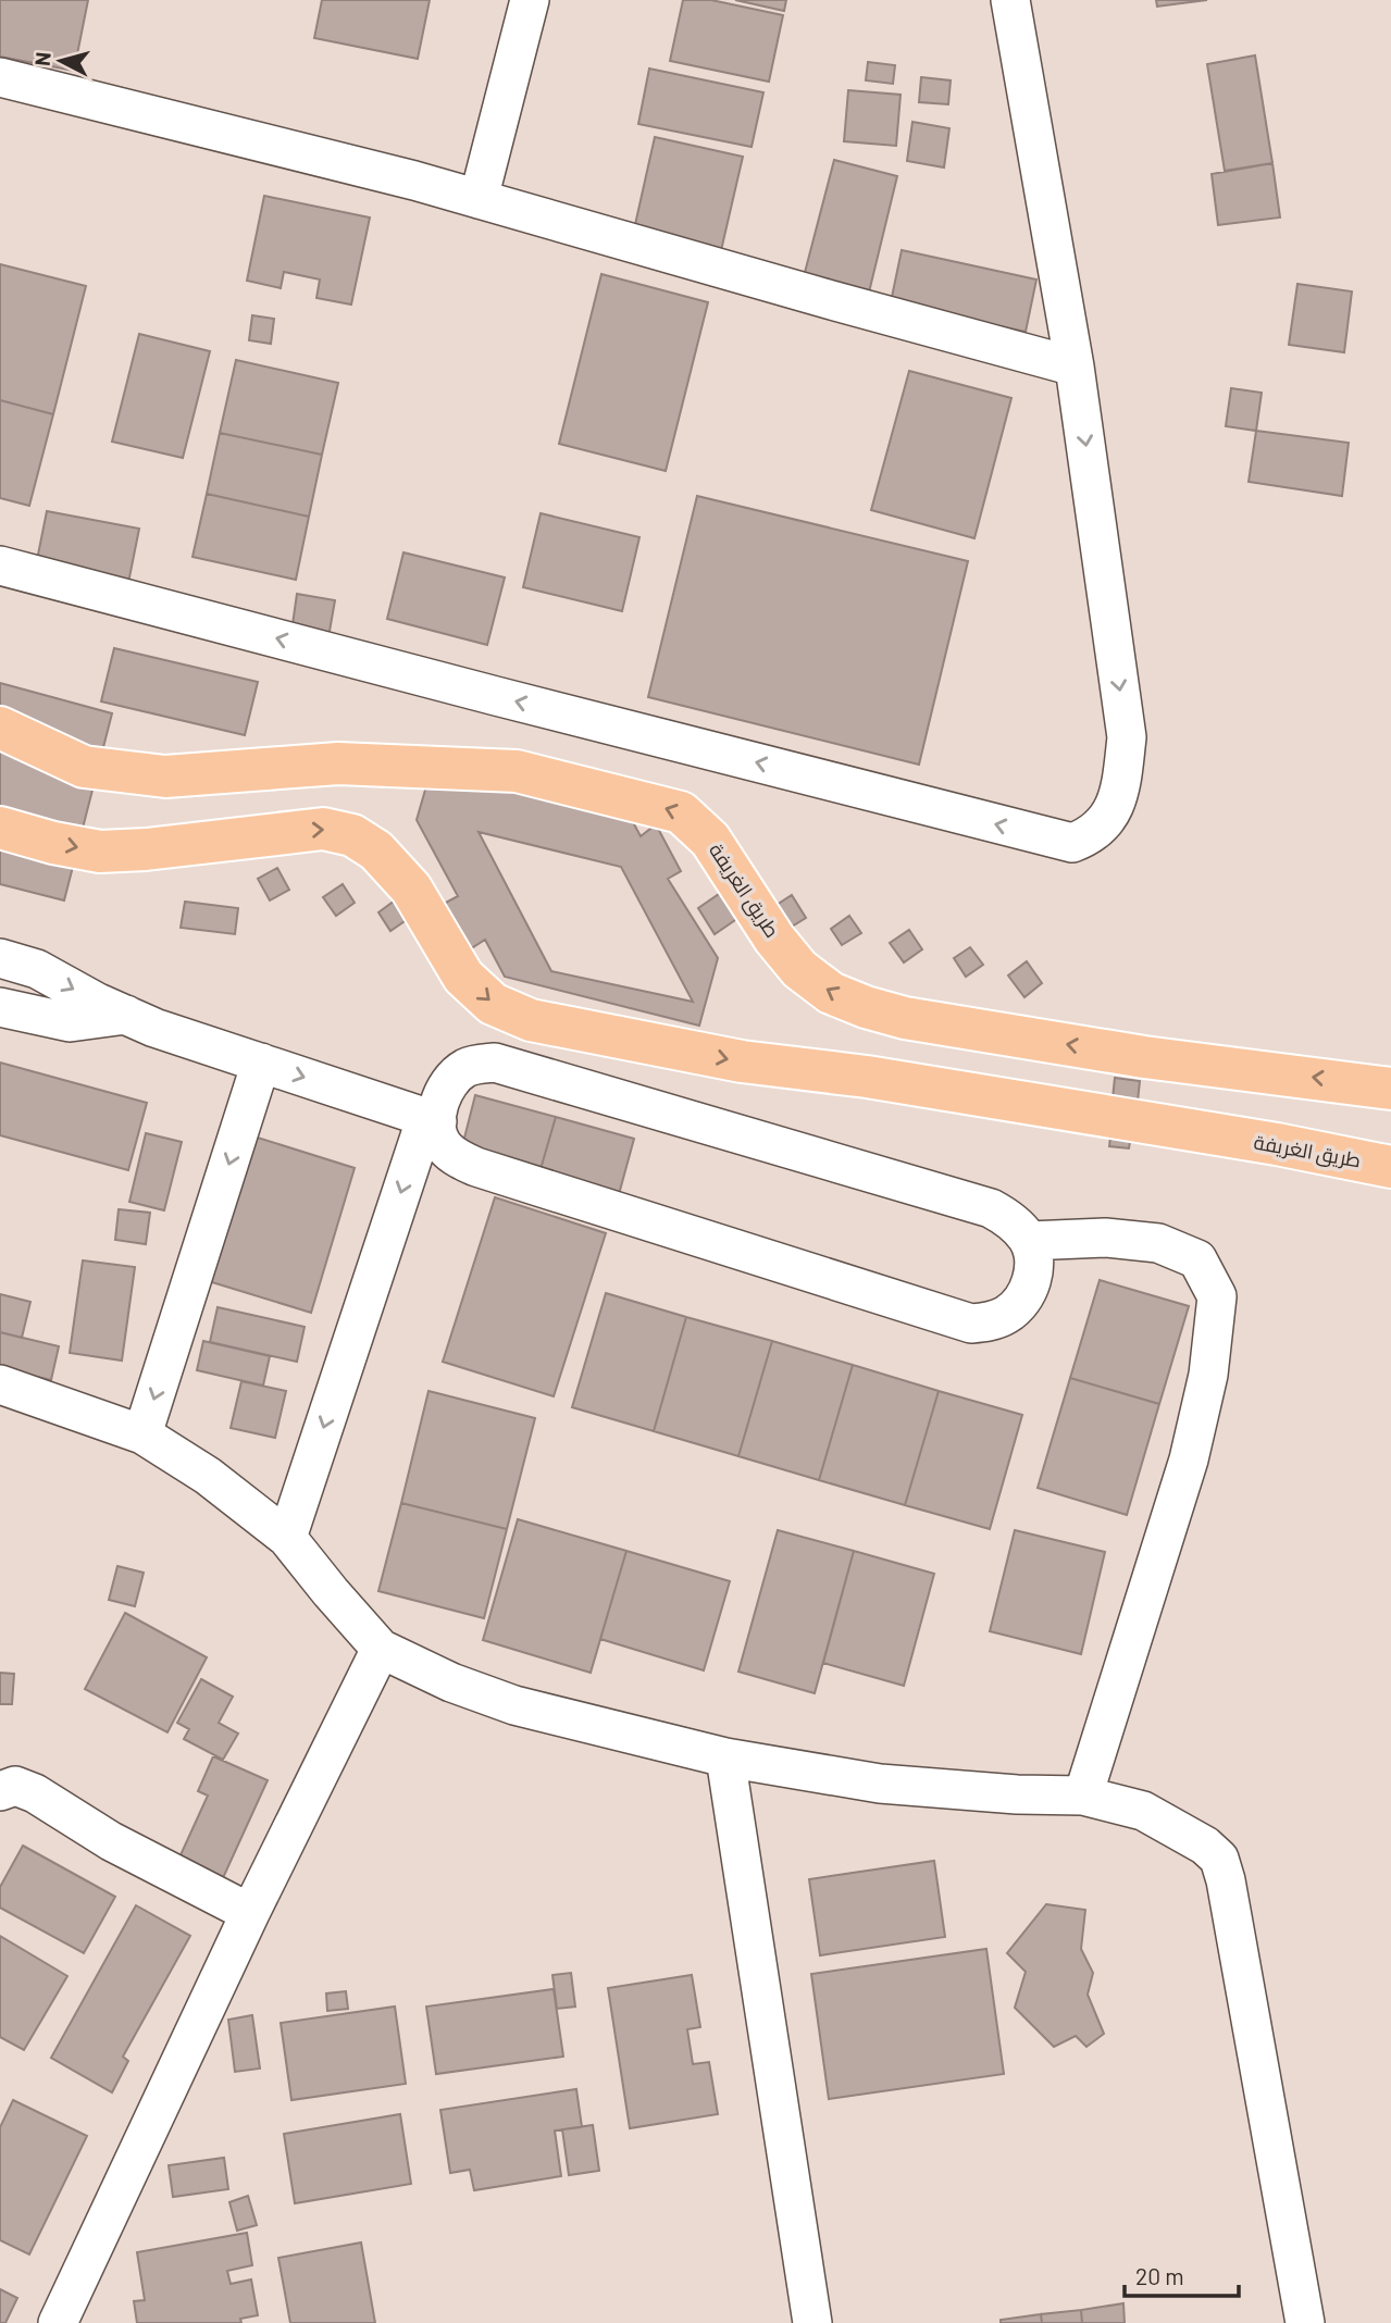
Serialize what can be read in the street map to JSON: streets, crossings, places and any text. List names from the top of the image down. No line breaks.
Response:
{"streets":{"main road":["طريق الغريفة"]},"scale_bar":"20 m","north":"left"}
